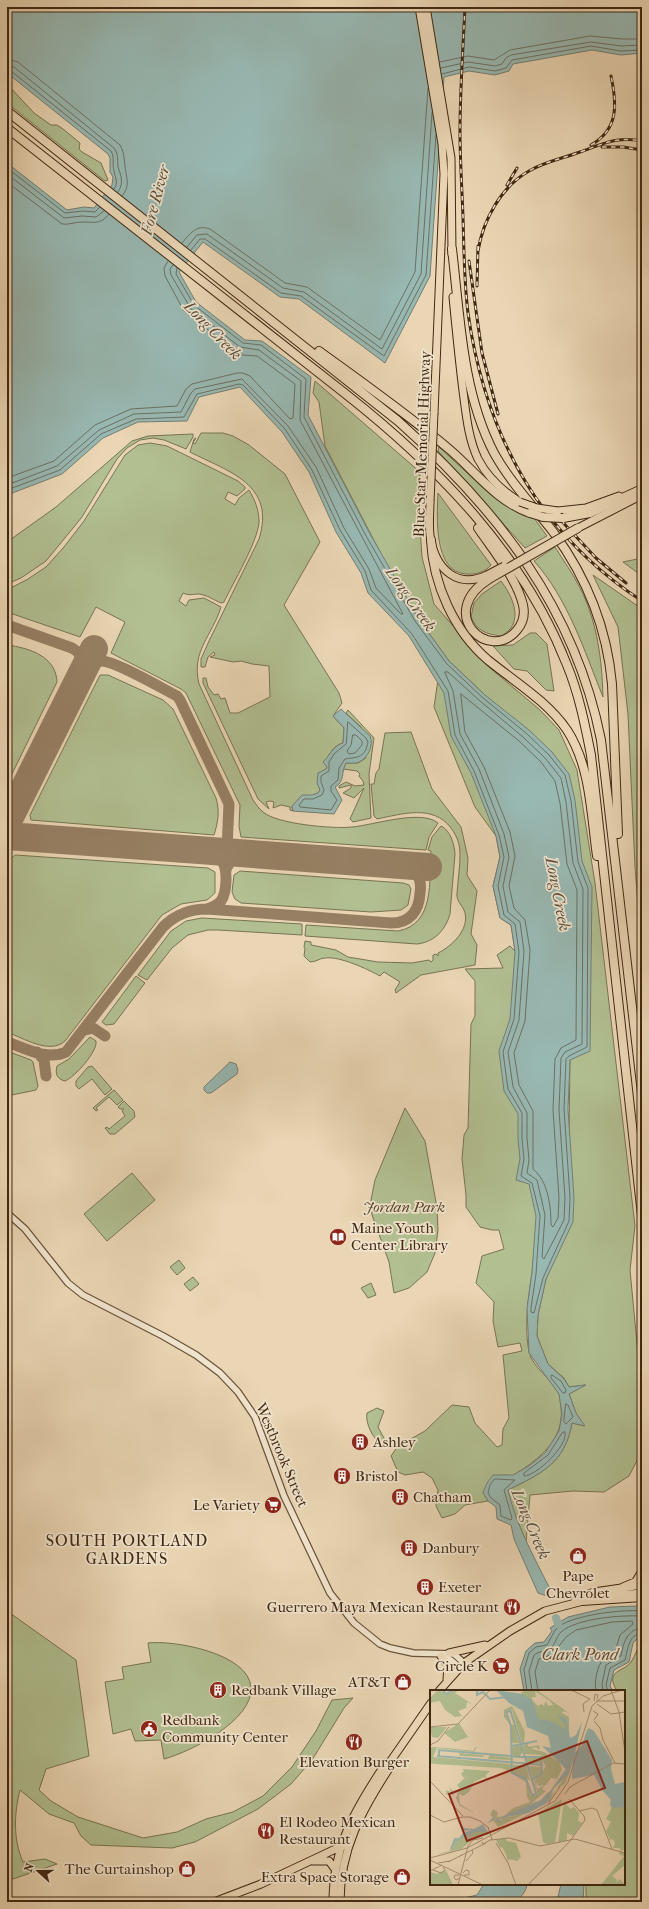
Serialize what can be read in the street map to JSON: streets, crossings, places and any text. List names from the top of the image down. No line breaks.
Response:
{"streets":{"main road":["Blue Star Memorial Highway"],"street":["Westbrook Street"]},"districts":["SOUTH PORTLAND GARDENS"],"water":["Fore River","Long Creek","Clark Pond"],"parks":["Jordan Park"],"places":{"library":["Maine Youth Center Library"],"building":["Ashley","Bristol","Chatham","Danbury","Exeter","Redbank Village"],"supermarket":["Le Variety","Circle K"],"shop":["Pape Chevrolet","AT&T","The Curtainshop","Extra Space Storage"],"restaurant":["Guerrero Maya Mexican Restaurant","Elevation Burger","El Rodeo Mexican Restaurant"],"public building":["Redbank Community Center"]},"north":"left"}
